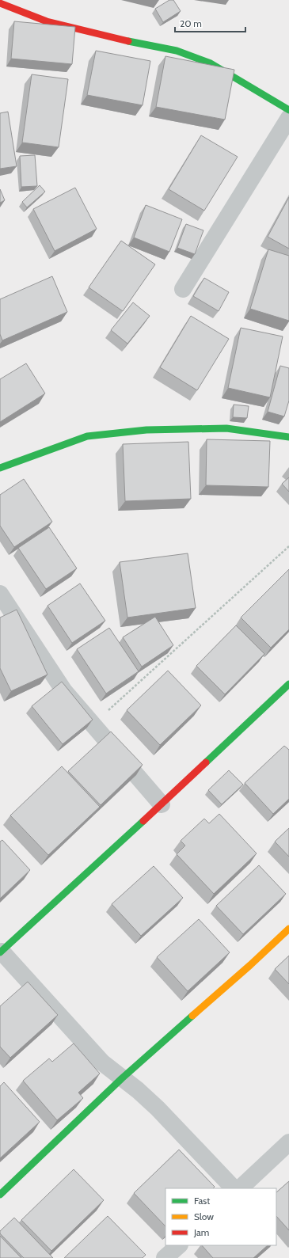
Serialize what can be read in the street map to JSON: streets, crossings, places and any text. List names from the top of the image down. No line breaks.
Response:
{"legend":["Fast","Slow","Jam"],"scale_bar":"20 m"}
